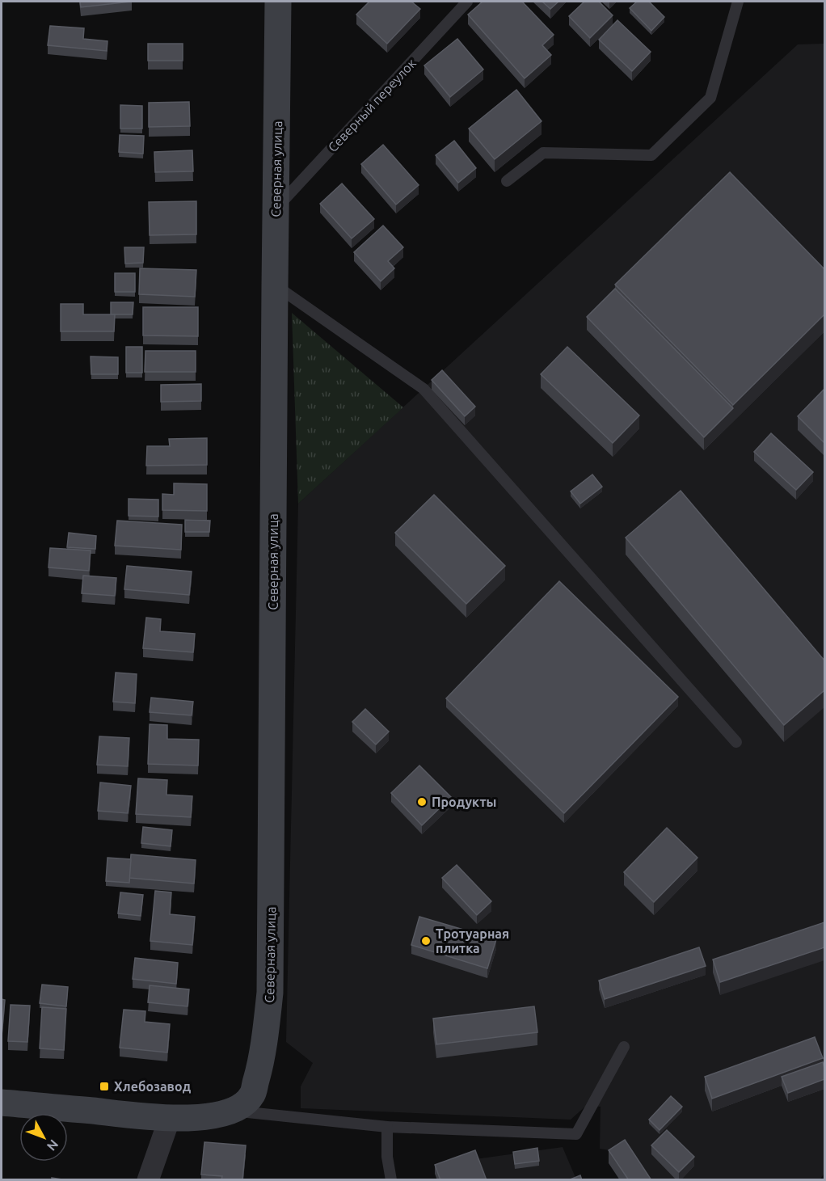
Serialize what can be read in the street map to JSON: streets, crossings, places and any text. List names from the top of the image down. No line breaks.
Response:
{"streets":{"street":["Северная улица"],"lane":["Северный переулок"]},"crossings":[["Северный переулок","Северная улица"]],"places":{"other":["Продукты","Тротуарная плитка"],"transit":["Хлебозавод"]},"north":"bottom right"}
